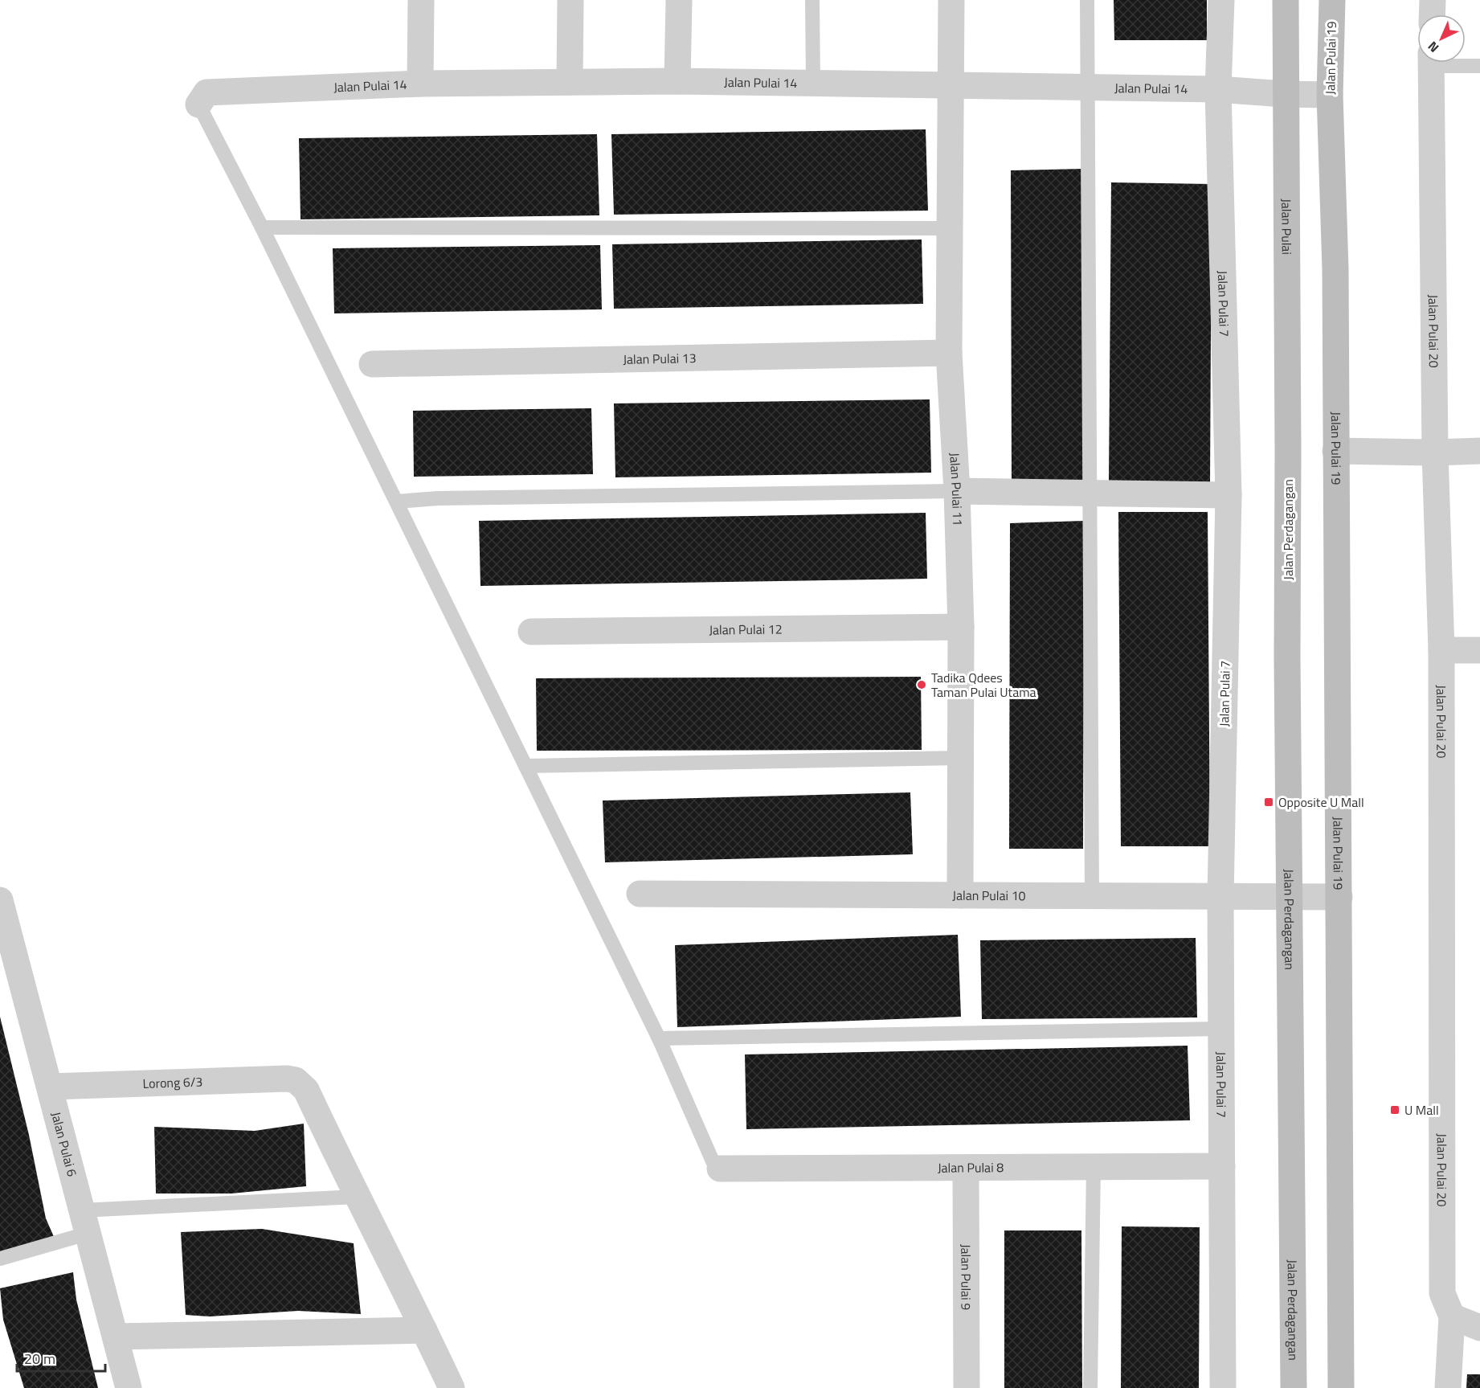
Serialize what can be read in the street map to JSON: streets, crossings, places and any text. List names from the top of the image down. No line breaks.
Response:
{"streets":{"main road":["Jalan Pulai 19","Jalan Pulai","Jalan Perdagangan"],"street":["Jalan Pulai 14","Jalan Pulai 7","Jalan Pulai 20","Jalan Pulai 13","Jalan Pulai 11","Jalan Pulai 12","Jalan Pulai 10","Lorong 6/3","Jalan Pulai 6","Jalan Pulai 8","Jalan Pulai 9"]},"crossings":[["Jalan Pulai 19","Jalan Pulai 14"],["Jalan Pulai 19","Jalan Pulai 10"],["Jalan Pulai 14","Jalan Pulai"],["Jalan Pulai 14","Jalan Pulai 7"],["Jalan Pulai 14","Jalan Pulai 11"],["Jalan Pulai","Jalan Perdagangan"],["Jalan Pulai 7","Jalan Pulai 10"],["Jalan Pulai 7","Jalan Pulai 8"],["Jalan Pulai 13","Jalan Pulai 11"],["Jalan Pulai 11","Jalan Pulai 12"],["Jalan Pulai 11","Jalan Pulai 10"],["Jalan Perdagangan","Jalan Pulai 10"],["Lorong 6/3","Jalan Pulai 6"],["Jalan Pulai 8","Jalan Pulai 9"]],"places":{"other":["Tadika Qdees Taman Pulai Utama"],"transit":["Opposite U Mall","U Mall"]},"scale_bar":"20 m","north":"bottom left"}
